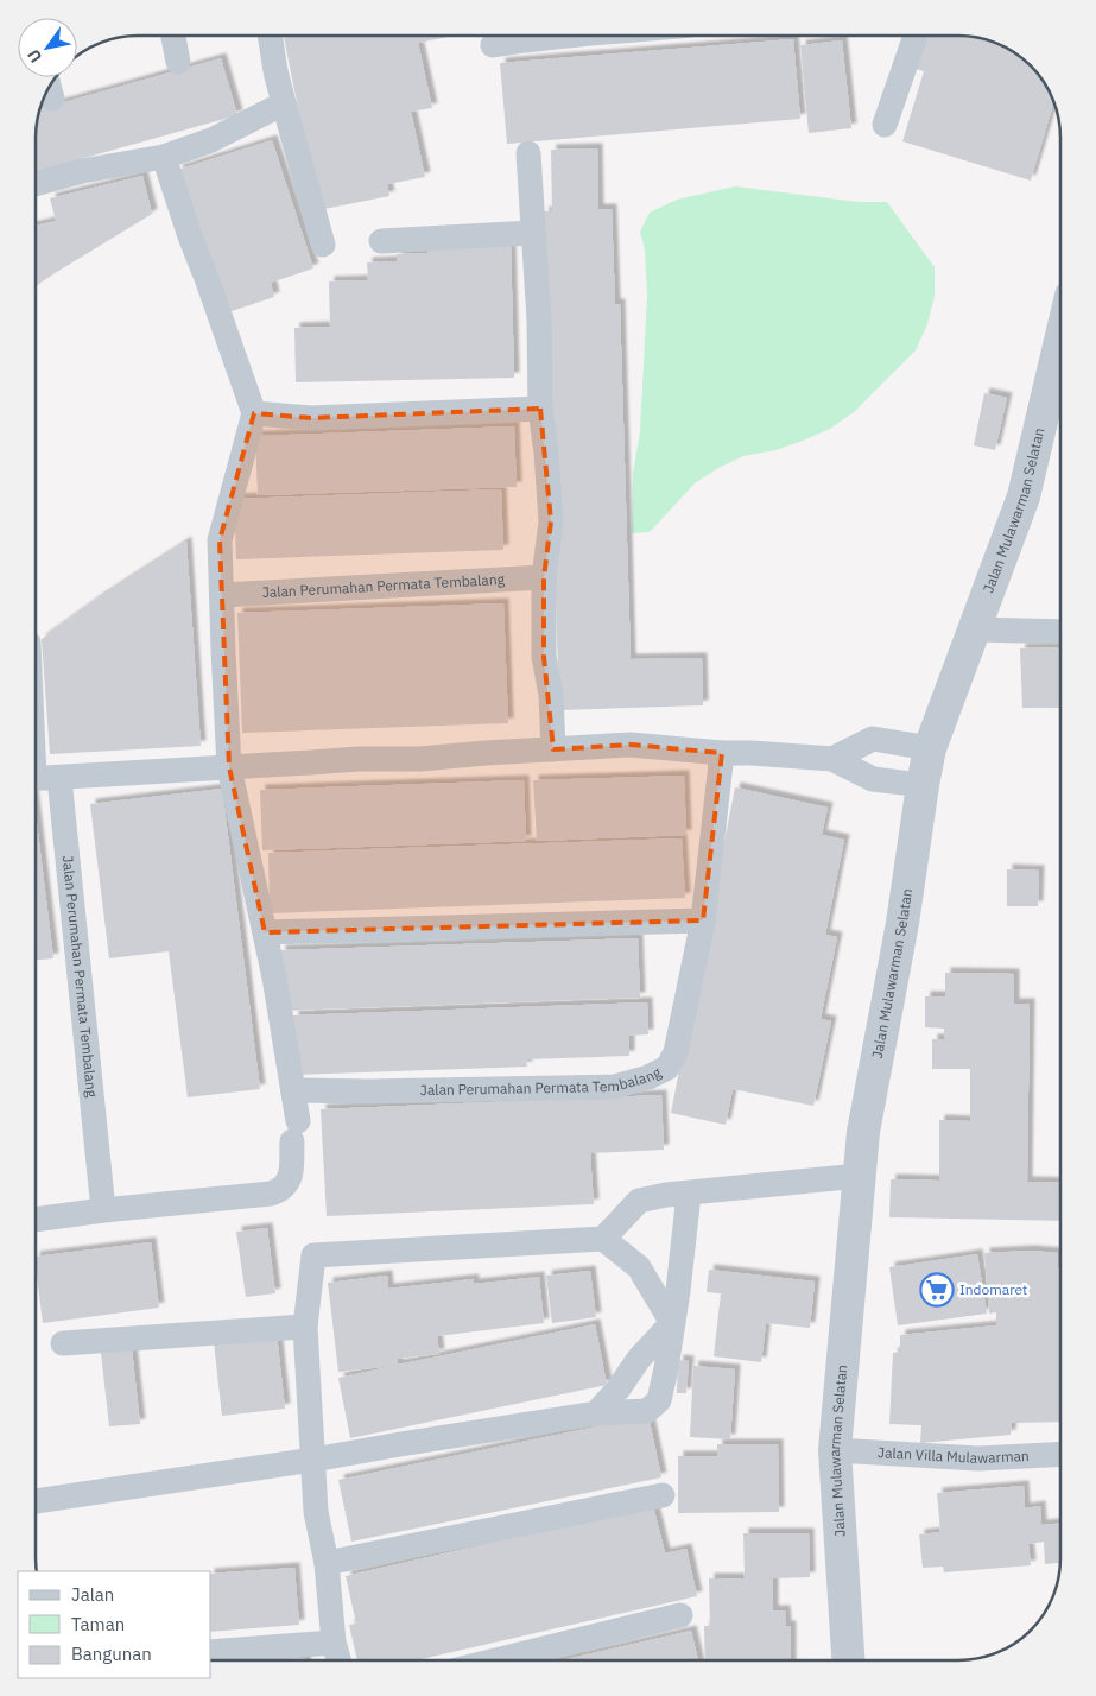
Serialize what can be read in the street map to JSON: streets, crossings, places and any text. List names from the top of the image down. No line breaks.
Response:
{"streets":{"street":["Jalan Mulawarman Selatan","Jalan Perumahan Permata Tembalang","Jalan Villa Mulawarman"]},"crossings":[["Jalan Mulawarman Selatan","Jalan Villa Mulawarman"]],"places":{"supermarket":["Indomaret"]},"legend":["Jalan","Taman","Bangunan"],"north":"bottom left"}
